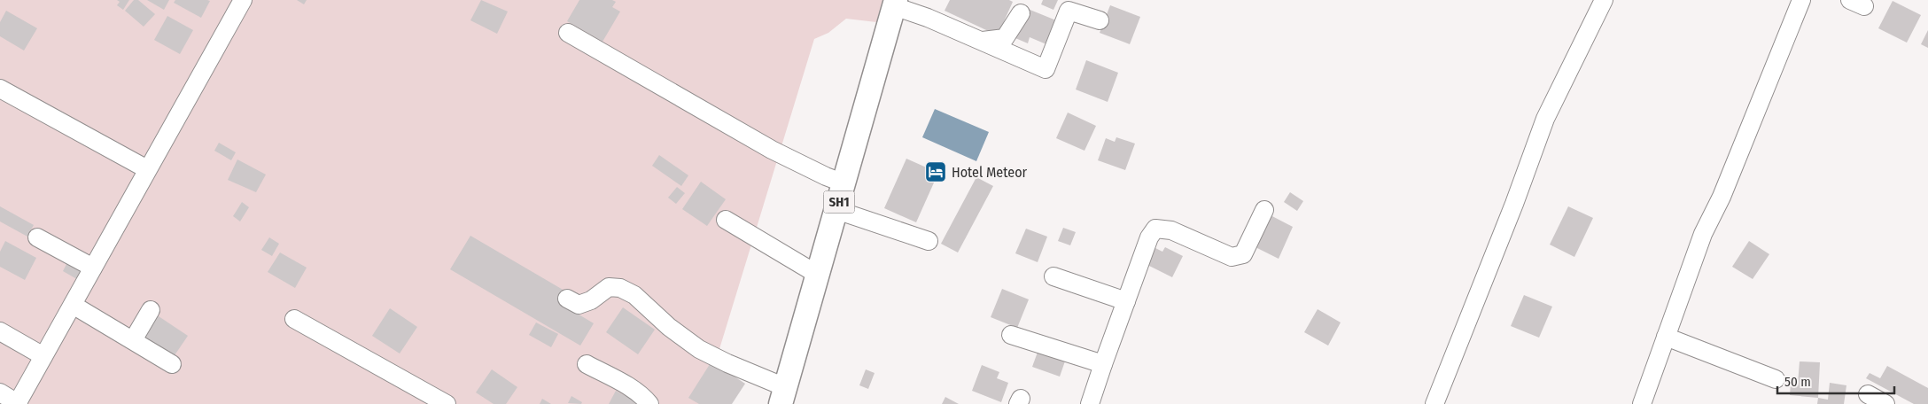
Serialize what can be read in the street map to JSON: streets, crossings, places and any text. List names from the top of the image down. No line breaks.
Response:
{"streets":{"main road":["SH1"]},"places":{"hotel":["Hotel Meteor"]},"scale_bar":"50 m"}
